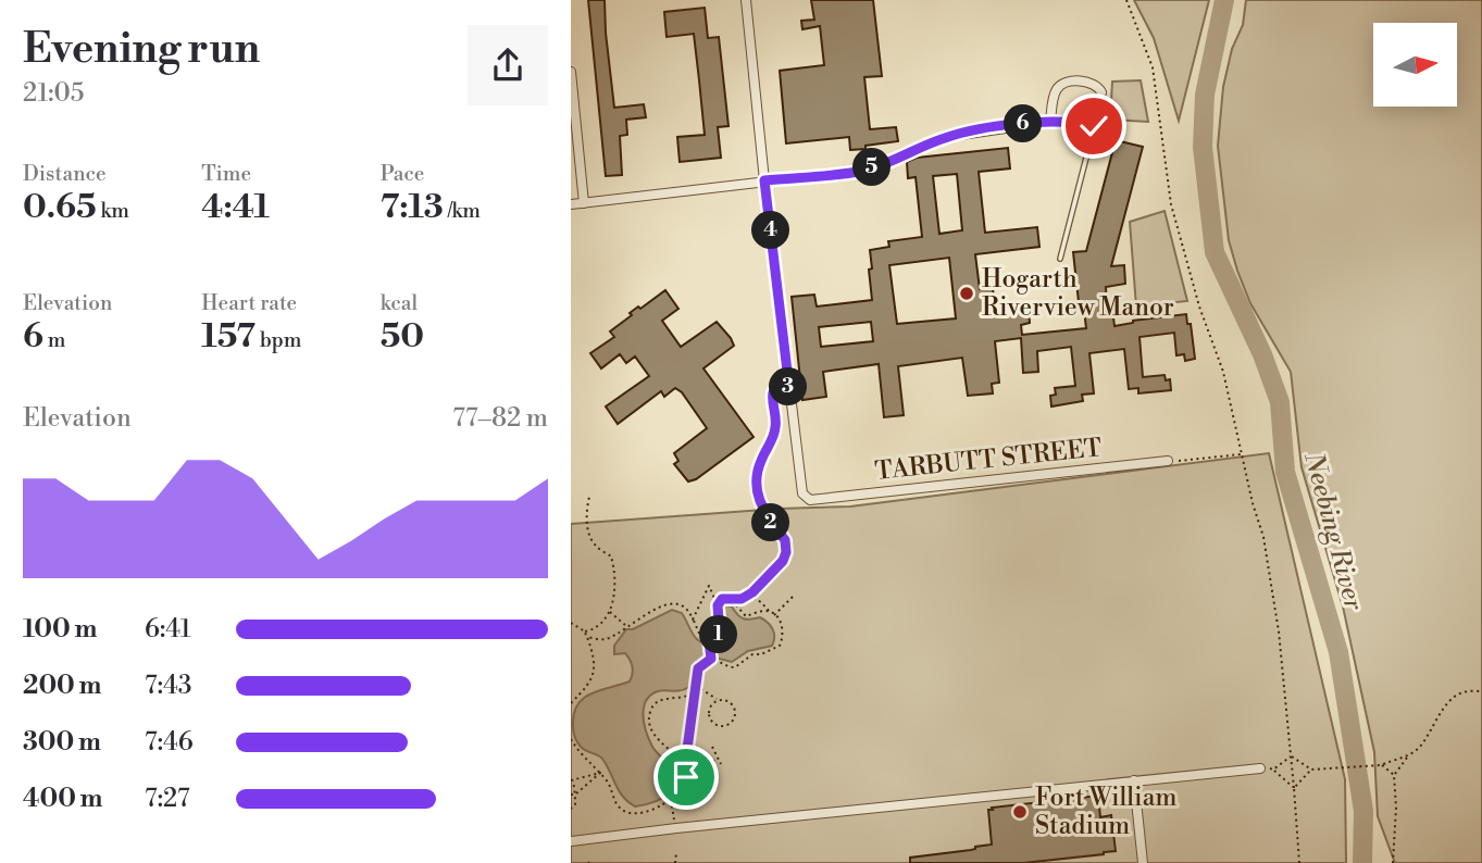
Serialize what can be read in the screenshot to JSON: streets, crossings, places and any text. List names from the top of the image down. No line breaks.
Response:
{"streets":{"street":["TARBUTT STREET"]},"water":["Neebing River"],"places":["Hogarth Riverview Manor","Fort William Stadium"],"north":"right","page":{"heading":["Evening run","21:05"],"pins":["6","5","4","3","2","1"],"stats":[["Distance","0.65 km"],["Time","4:41"],["Pace","7:13 /km"],["Elevation","6 m"],["Heart rate","157 bpm"],["kcal","50"]],"chart":["Elevation","77–82 m"],"list":[{"name":"100 m","note":"6:41"},{"name":"200 m","note":"7:43"},{"name":"300 m","note":"7:46"},{"name":"400 m","note":"7:27"}]}}
